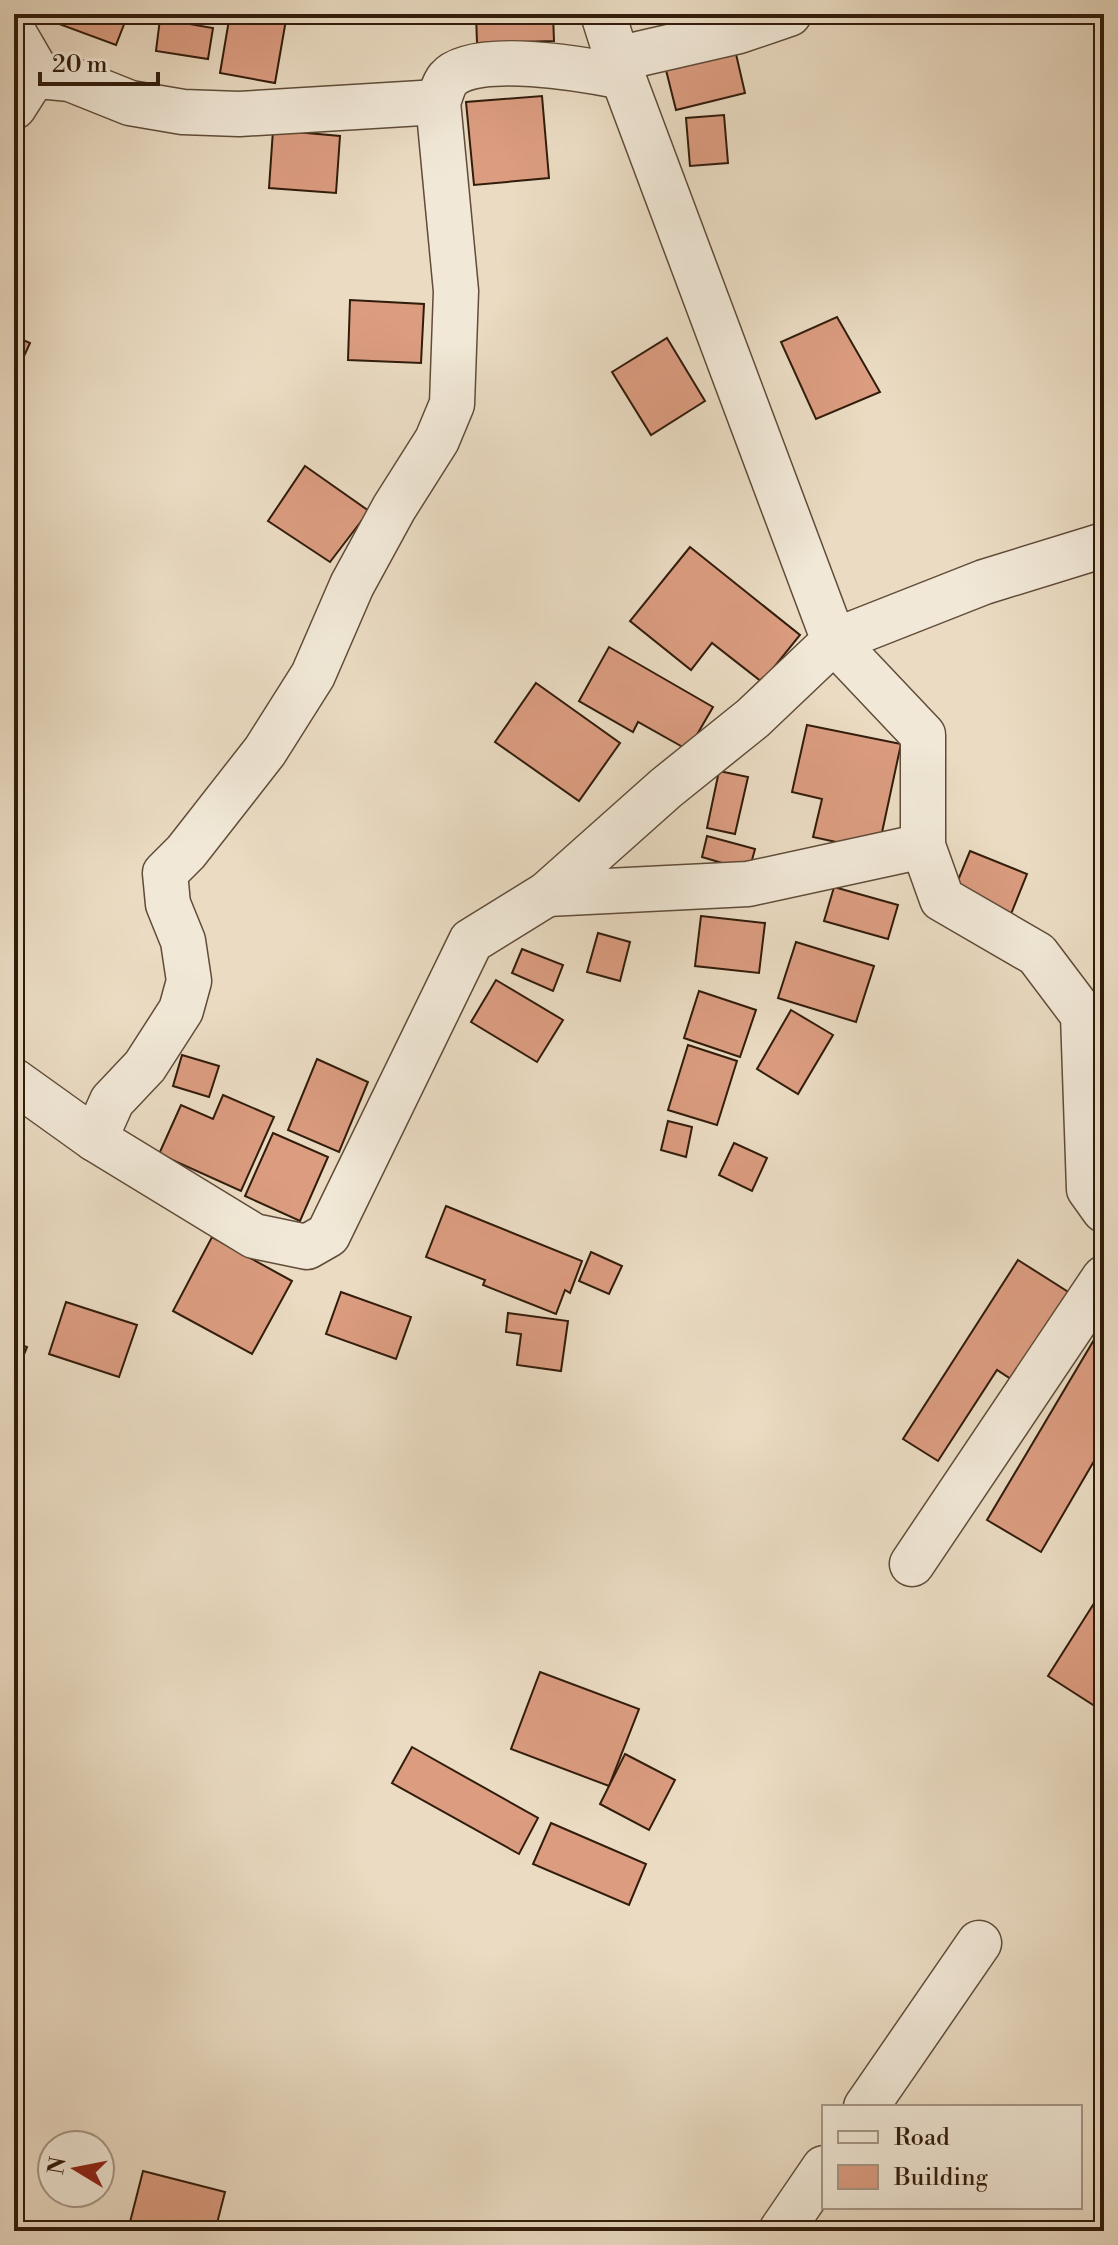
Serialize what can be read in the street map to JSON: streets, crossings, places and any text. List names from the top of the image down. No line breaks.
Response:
{"legend":["Road","Building"],"scale_bar":"20 m","north":"left"}
